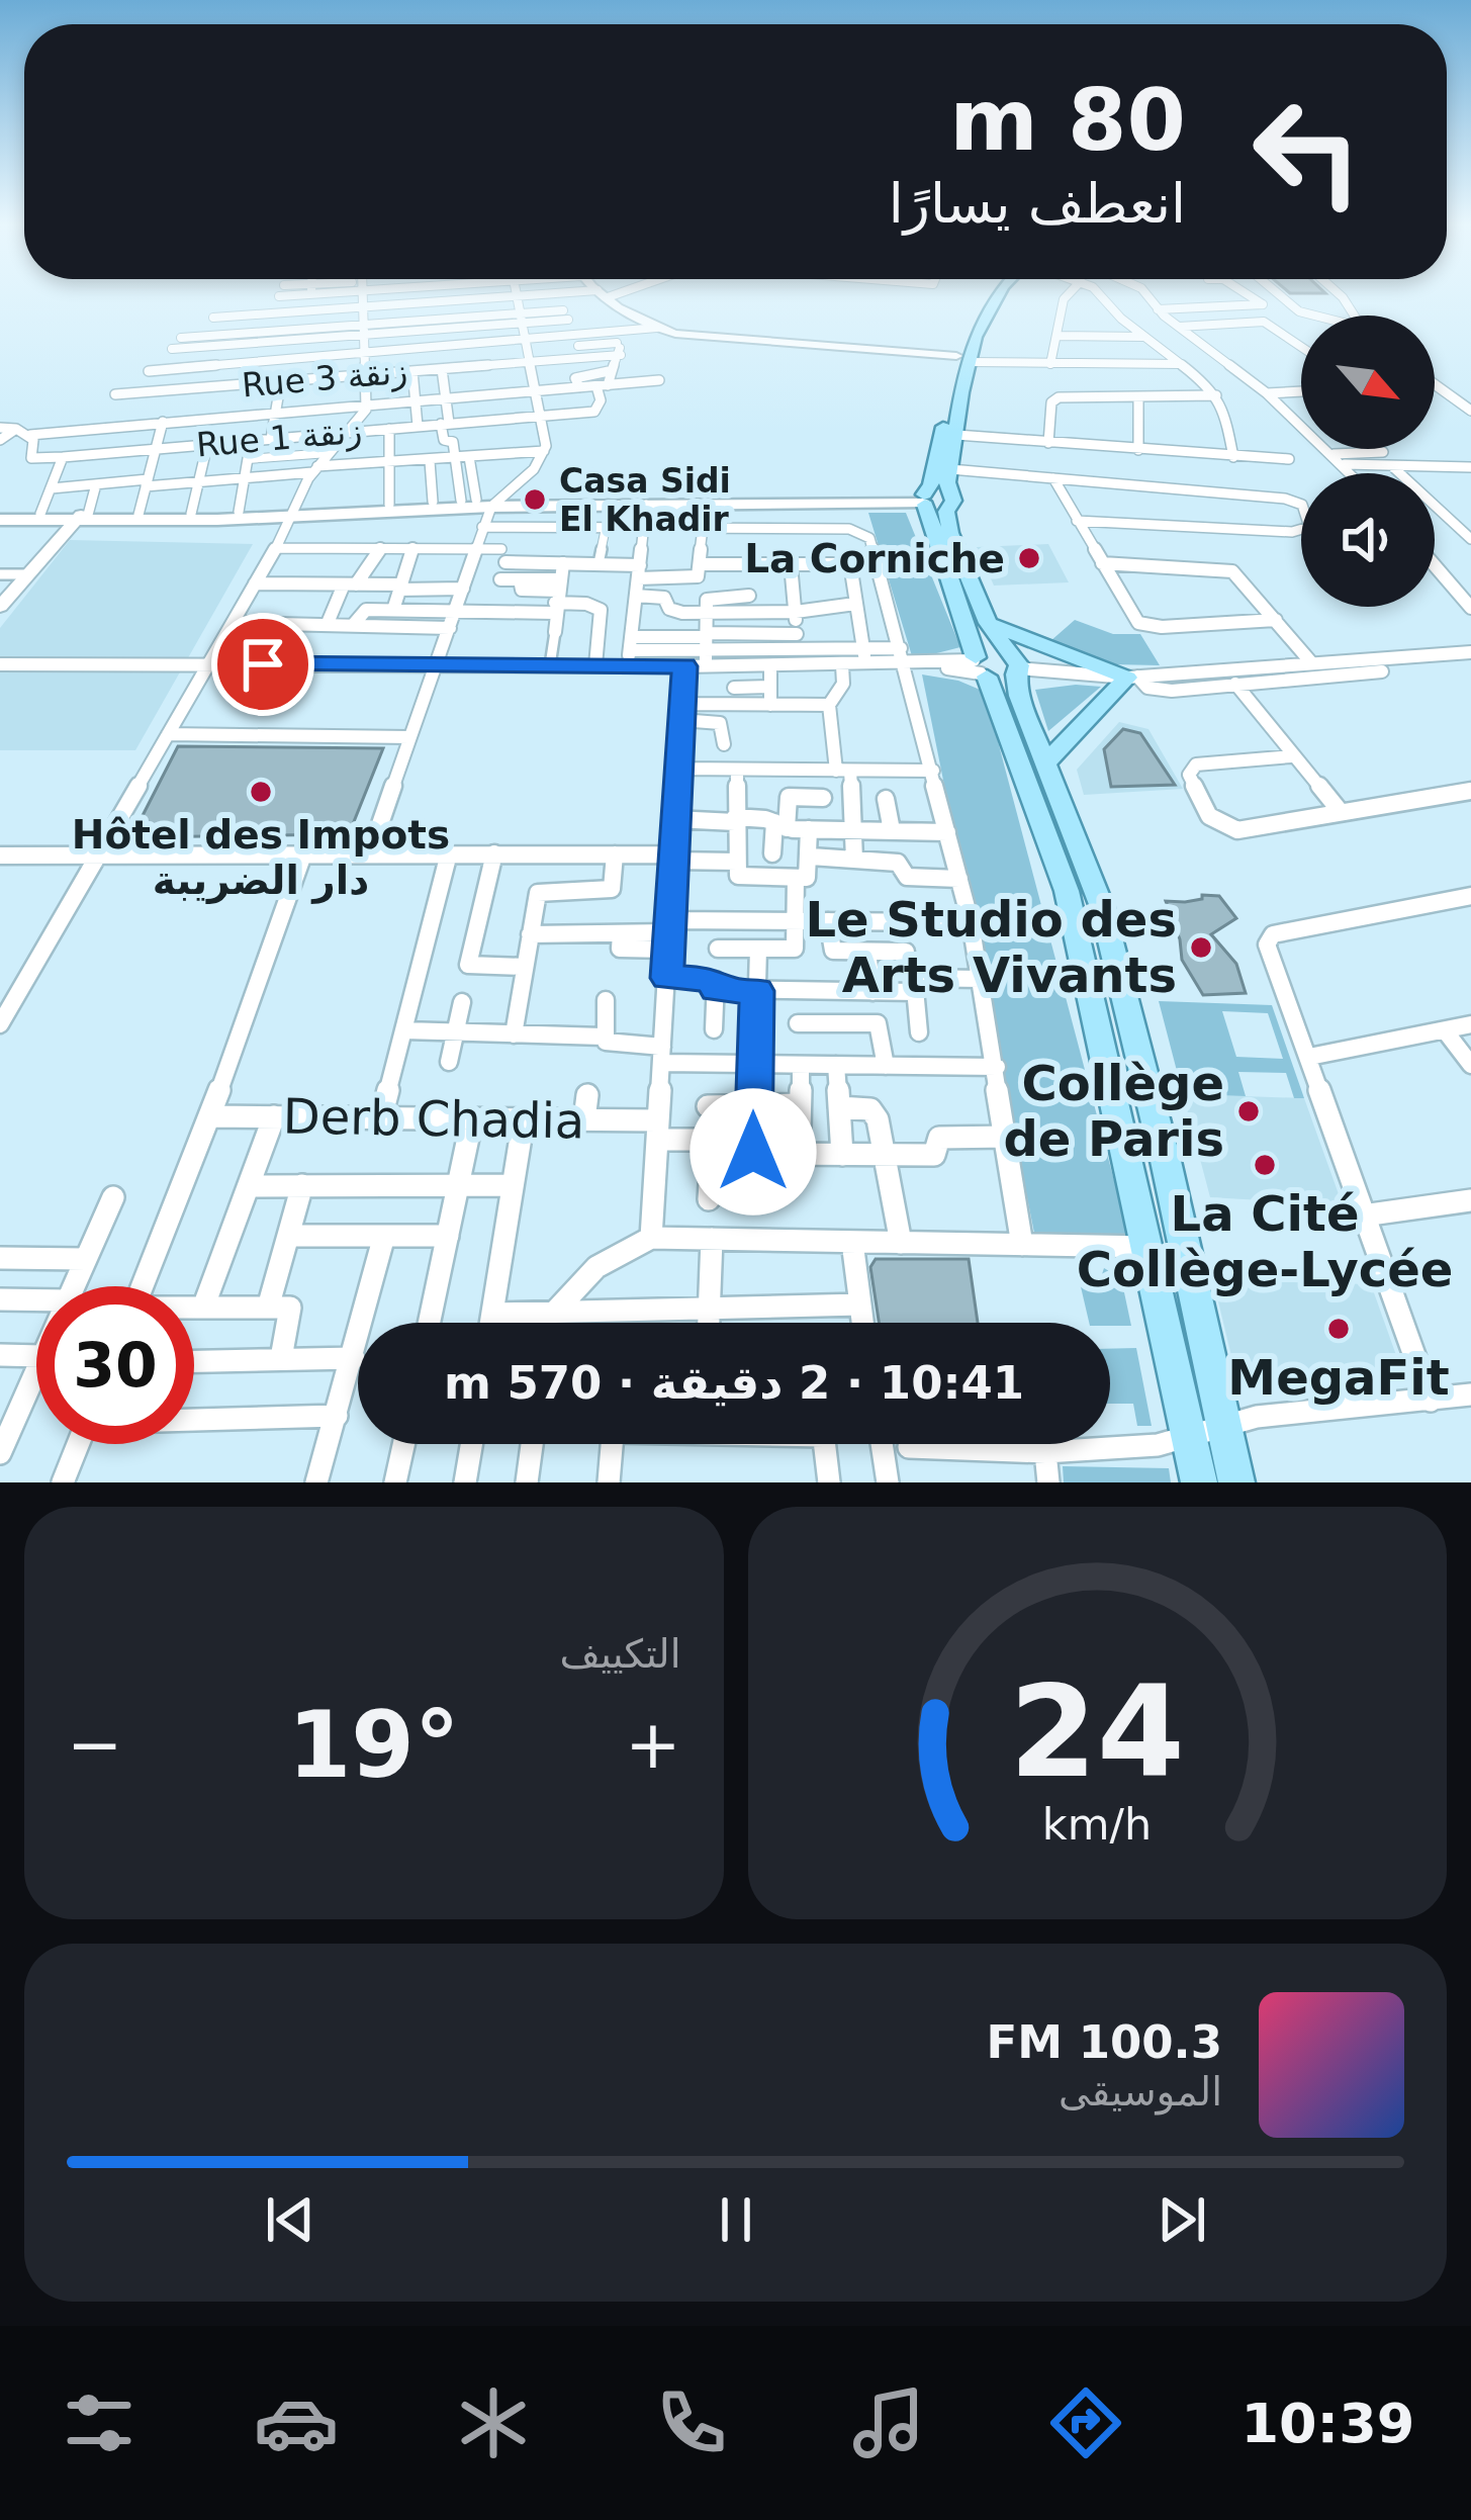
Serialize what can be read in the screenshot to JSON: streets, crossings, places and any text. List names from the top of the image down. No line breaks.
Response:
{"streets":{"street":["Rue 3 زنقة","Rue 1 زنقة","Derb Chadia"]},"places":["Casa Sidi El Khadir","La Corniche","Hôtel des Impots دار الضريبة","Le Studio des Arts Vivants","Collège de Paris","La Cité Collège-Lycée","MegaFit"],"north":"bottom right","page":{"turn":["80 m","انعطف يسارًا"],"limit":"30","trip":"10:41 · 2 دقيقة · 570 m","tile":"التكييف","heat":["−","19°","+"],"song":["100.3 FM","الموسيقى"],"tabs":"10:39","gauge":["24","km/h"]}}
